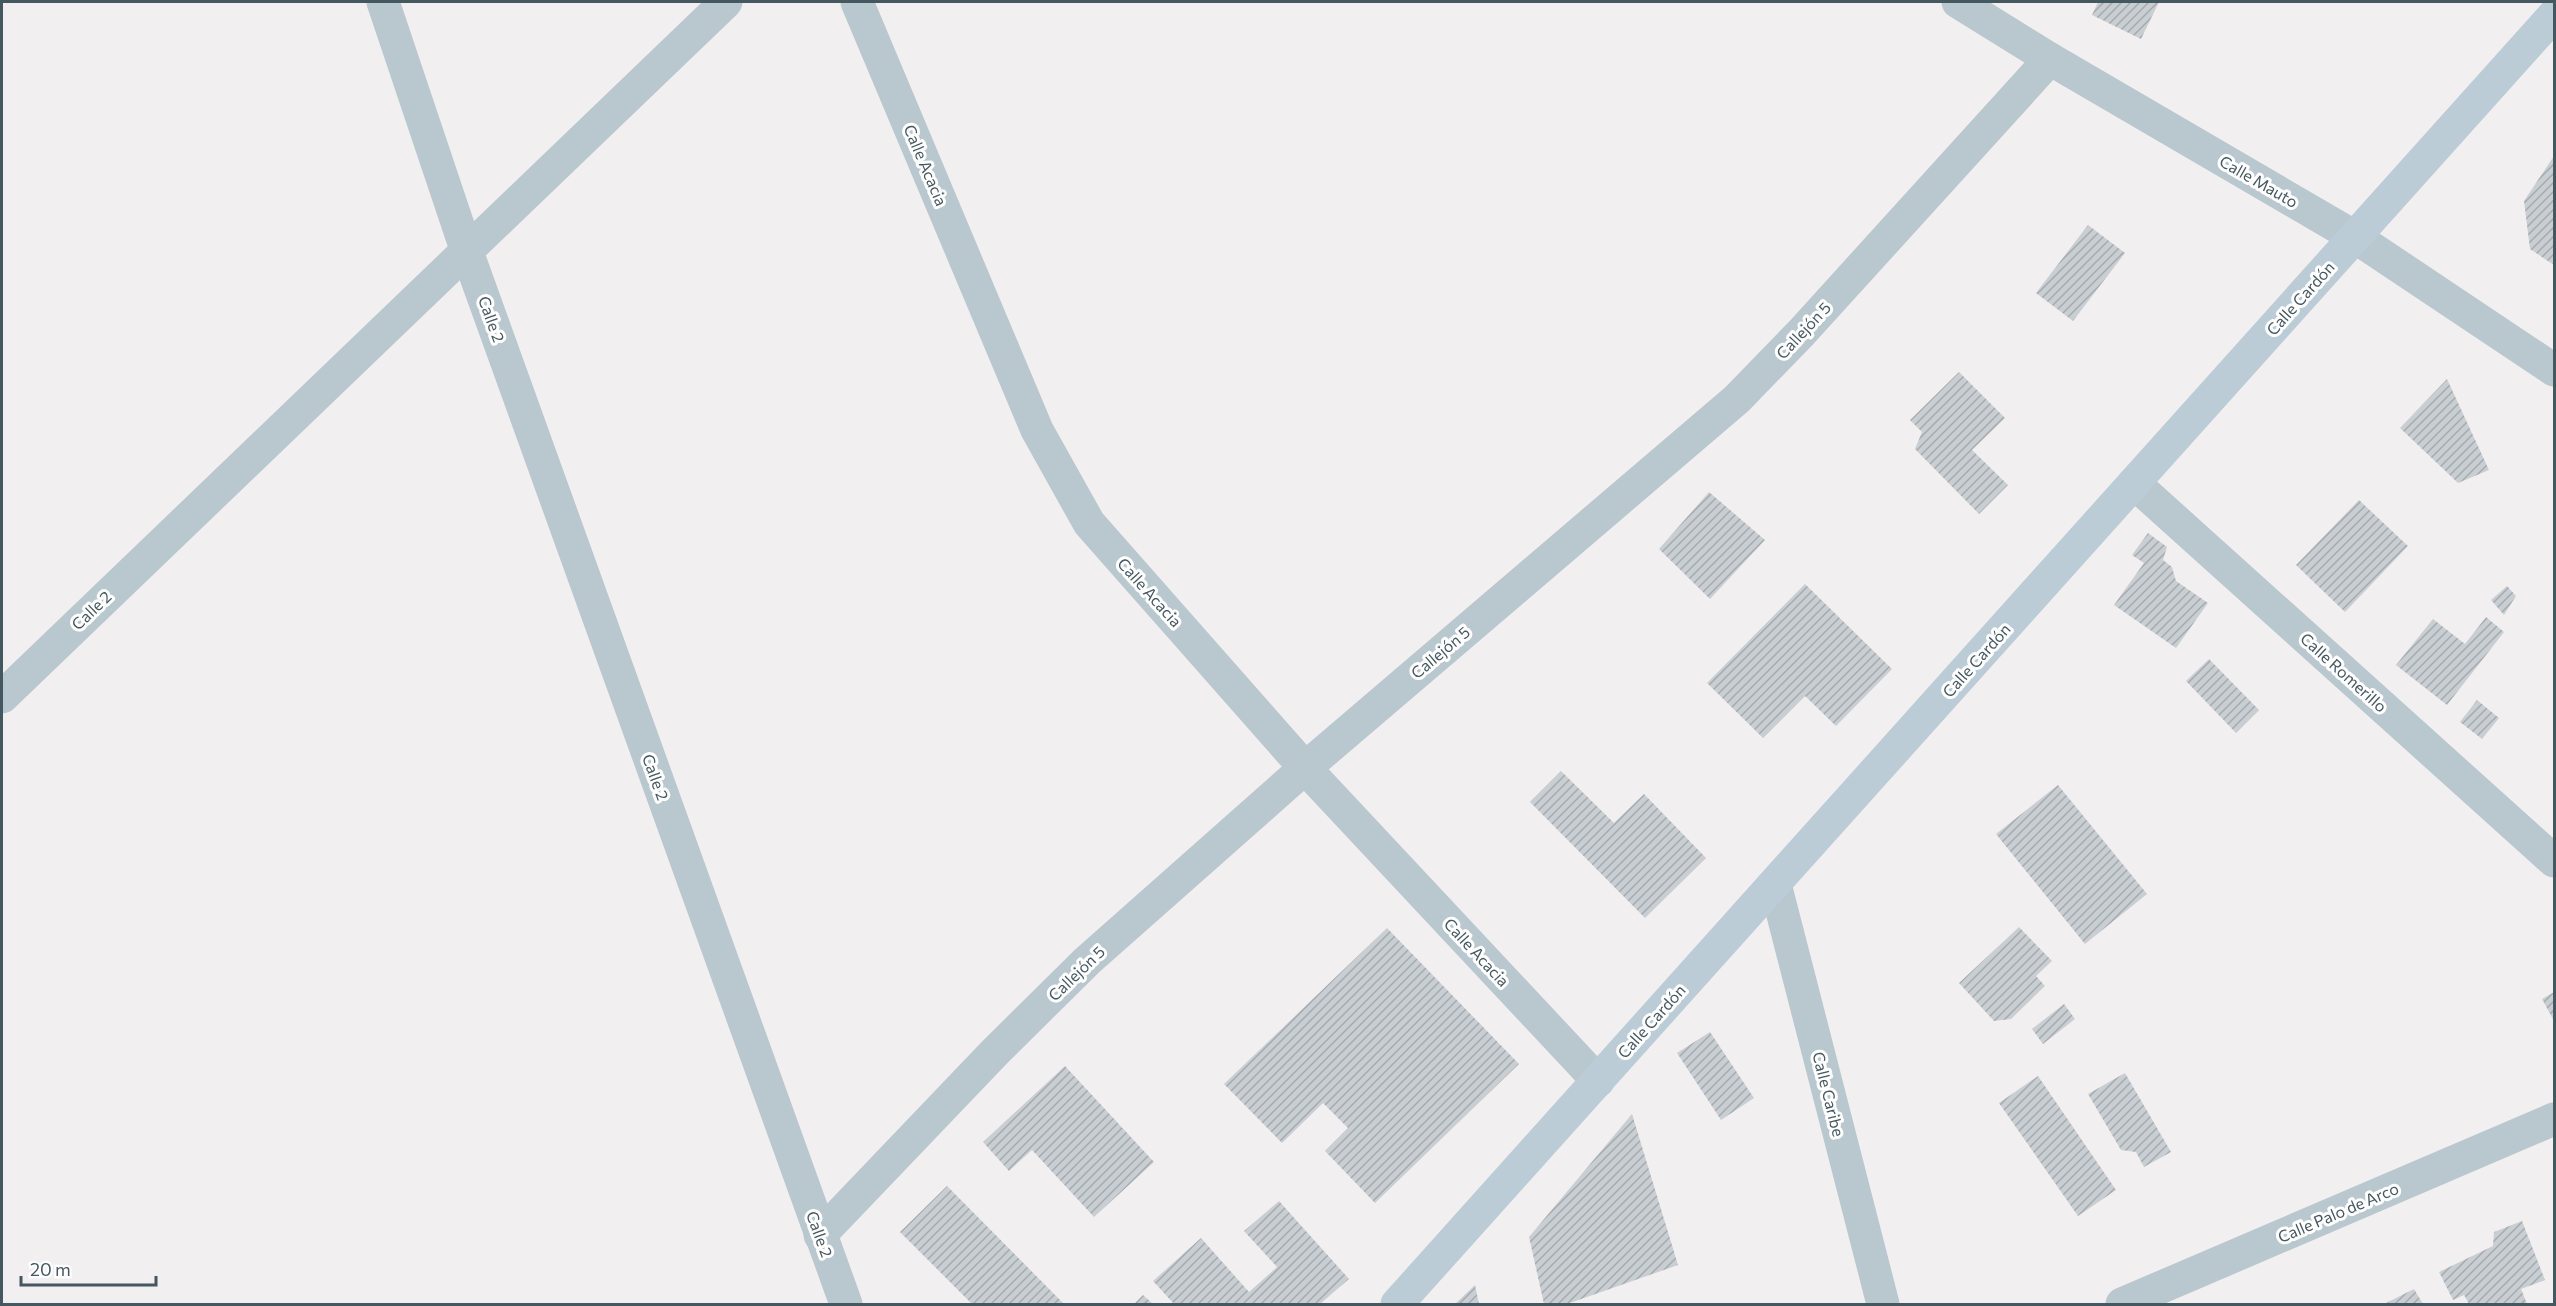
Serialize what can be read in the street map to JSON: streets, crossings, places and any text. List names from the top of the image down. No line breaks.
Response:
{"streets":{"main road":["Calle Cardón"],"street":["Calle Acacia","Calle Mauto","Calle 2","Callejón 5","Calle Romerillo","Calle Caribe","Calle Palo de Arco"]},"crossings":[["Calle Acacia","Calle Cardón"],["Calle Acacia","Callejón 5"],["Calle Mauto","Calle Cardón"],["Calle Mauto","Callejón 5"],["Calle Cardón","Calle Romerillo"],["Calle Cardón","Calle Caribe"],["Calle 2","Callejón 5"]],"scale_bar":"20 m"}
